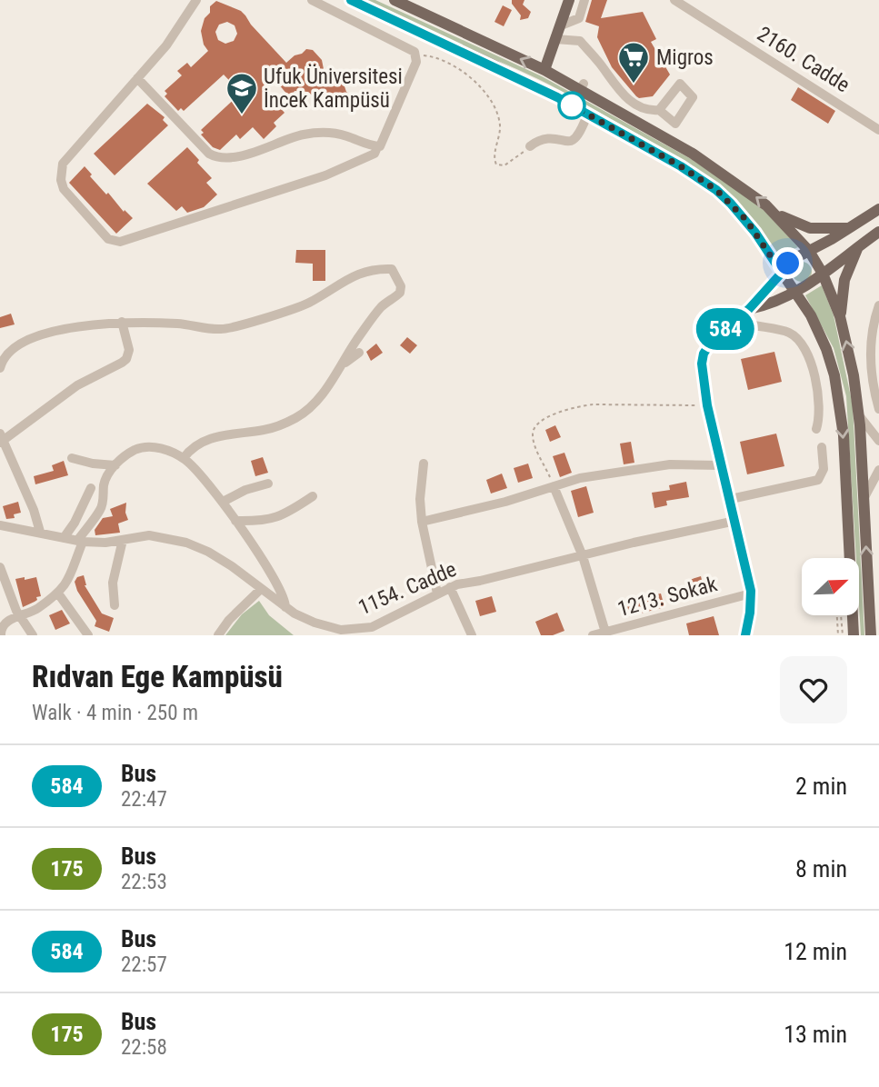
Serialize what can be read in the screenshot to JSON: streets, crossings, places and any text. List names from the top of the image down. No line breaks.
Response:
{"streets":{"street":["2160. Cadde","1154. Cadde","1213. Sokak"]},"places":{"supermarket":["Migros"],"school or university":["Ufuk Üniversitesi İncek Kampüsü"]},"lines":["bus line 584"],"north":"top right","page":{"on_map":"584","heading":["Rıdvan Ege Kampüsü","Walk · 4 min · 250 m"],"list":[{"mark":"584","name":"Bus","note":"22:47","value":"2 min"},{"mark":"175","name":"Bus","note":"22:53","value":"8 min"},{"mark":"584","name":"Bus","note":"22:57","value":"12 min"},{"mark":"175","name":"Bus","note":"22:58","value":"13 min"}]}}
